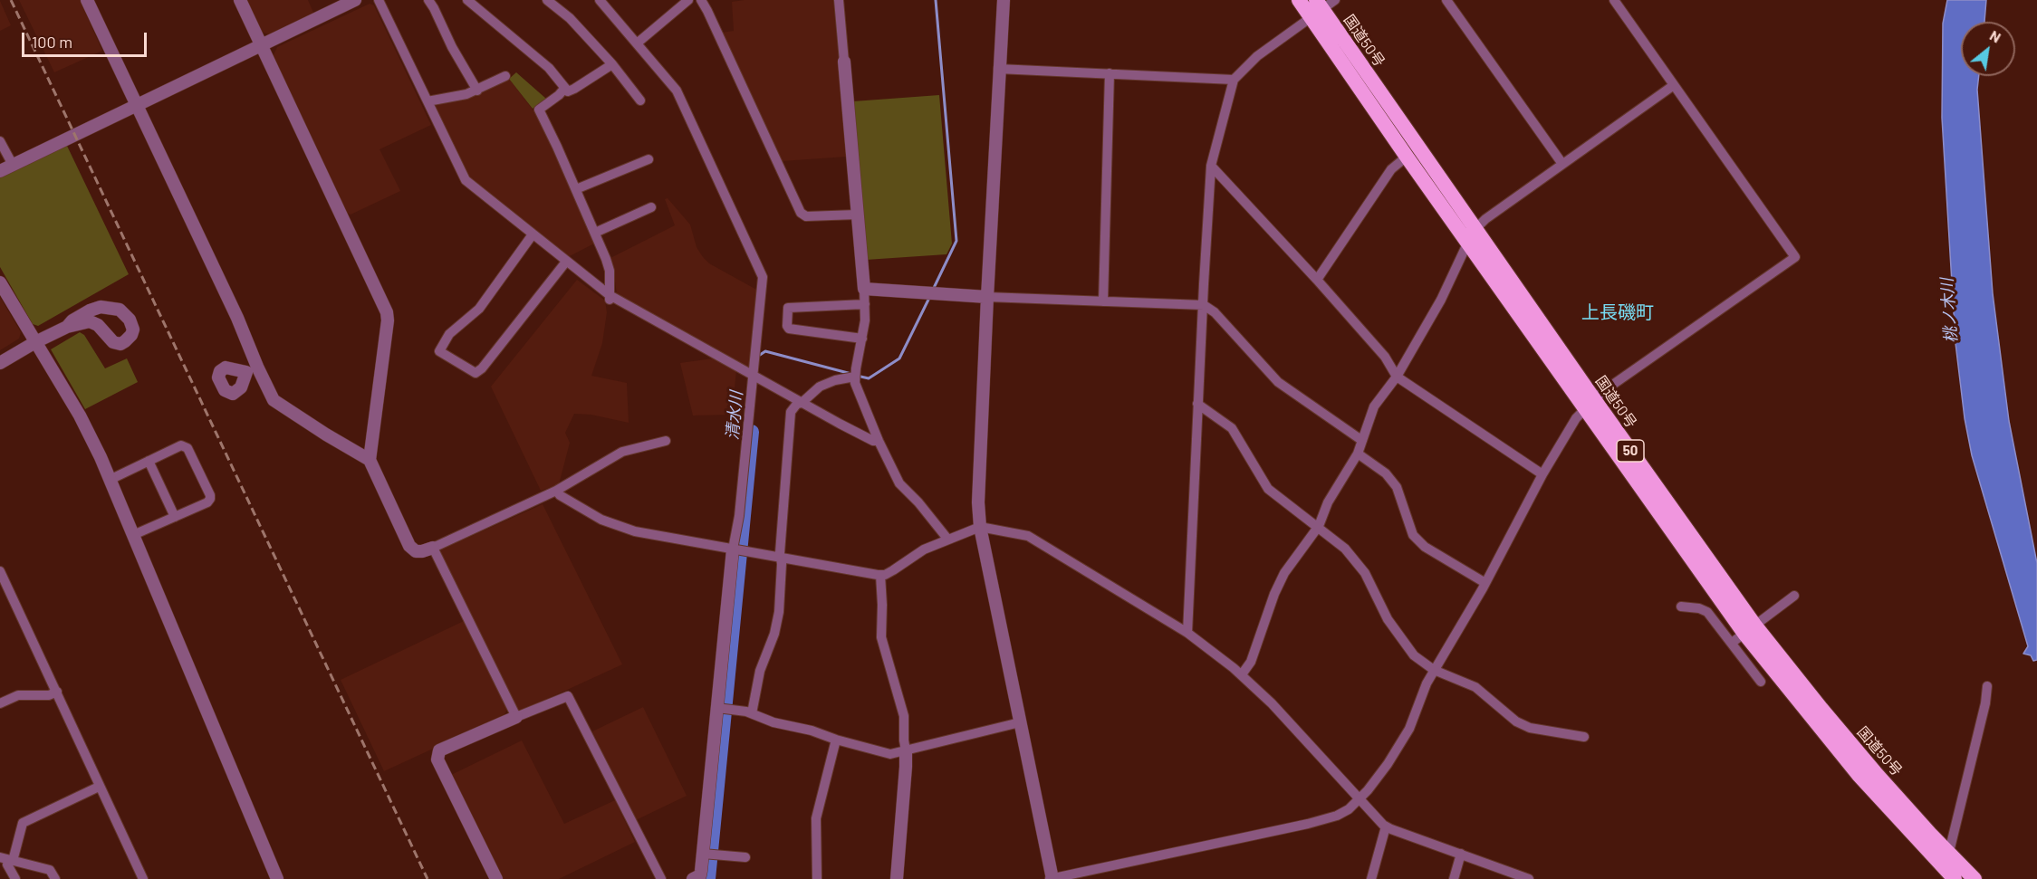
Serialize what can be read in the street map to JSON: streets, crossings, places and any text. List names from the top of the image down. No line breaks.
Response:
{"streets":{"highway":["国道50号","50"]},"districts":["上長磯町"],"water":["桃ノ木川","清水川"],"scale_bar":"100 m","north":"top right"}
